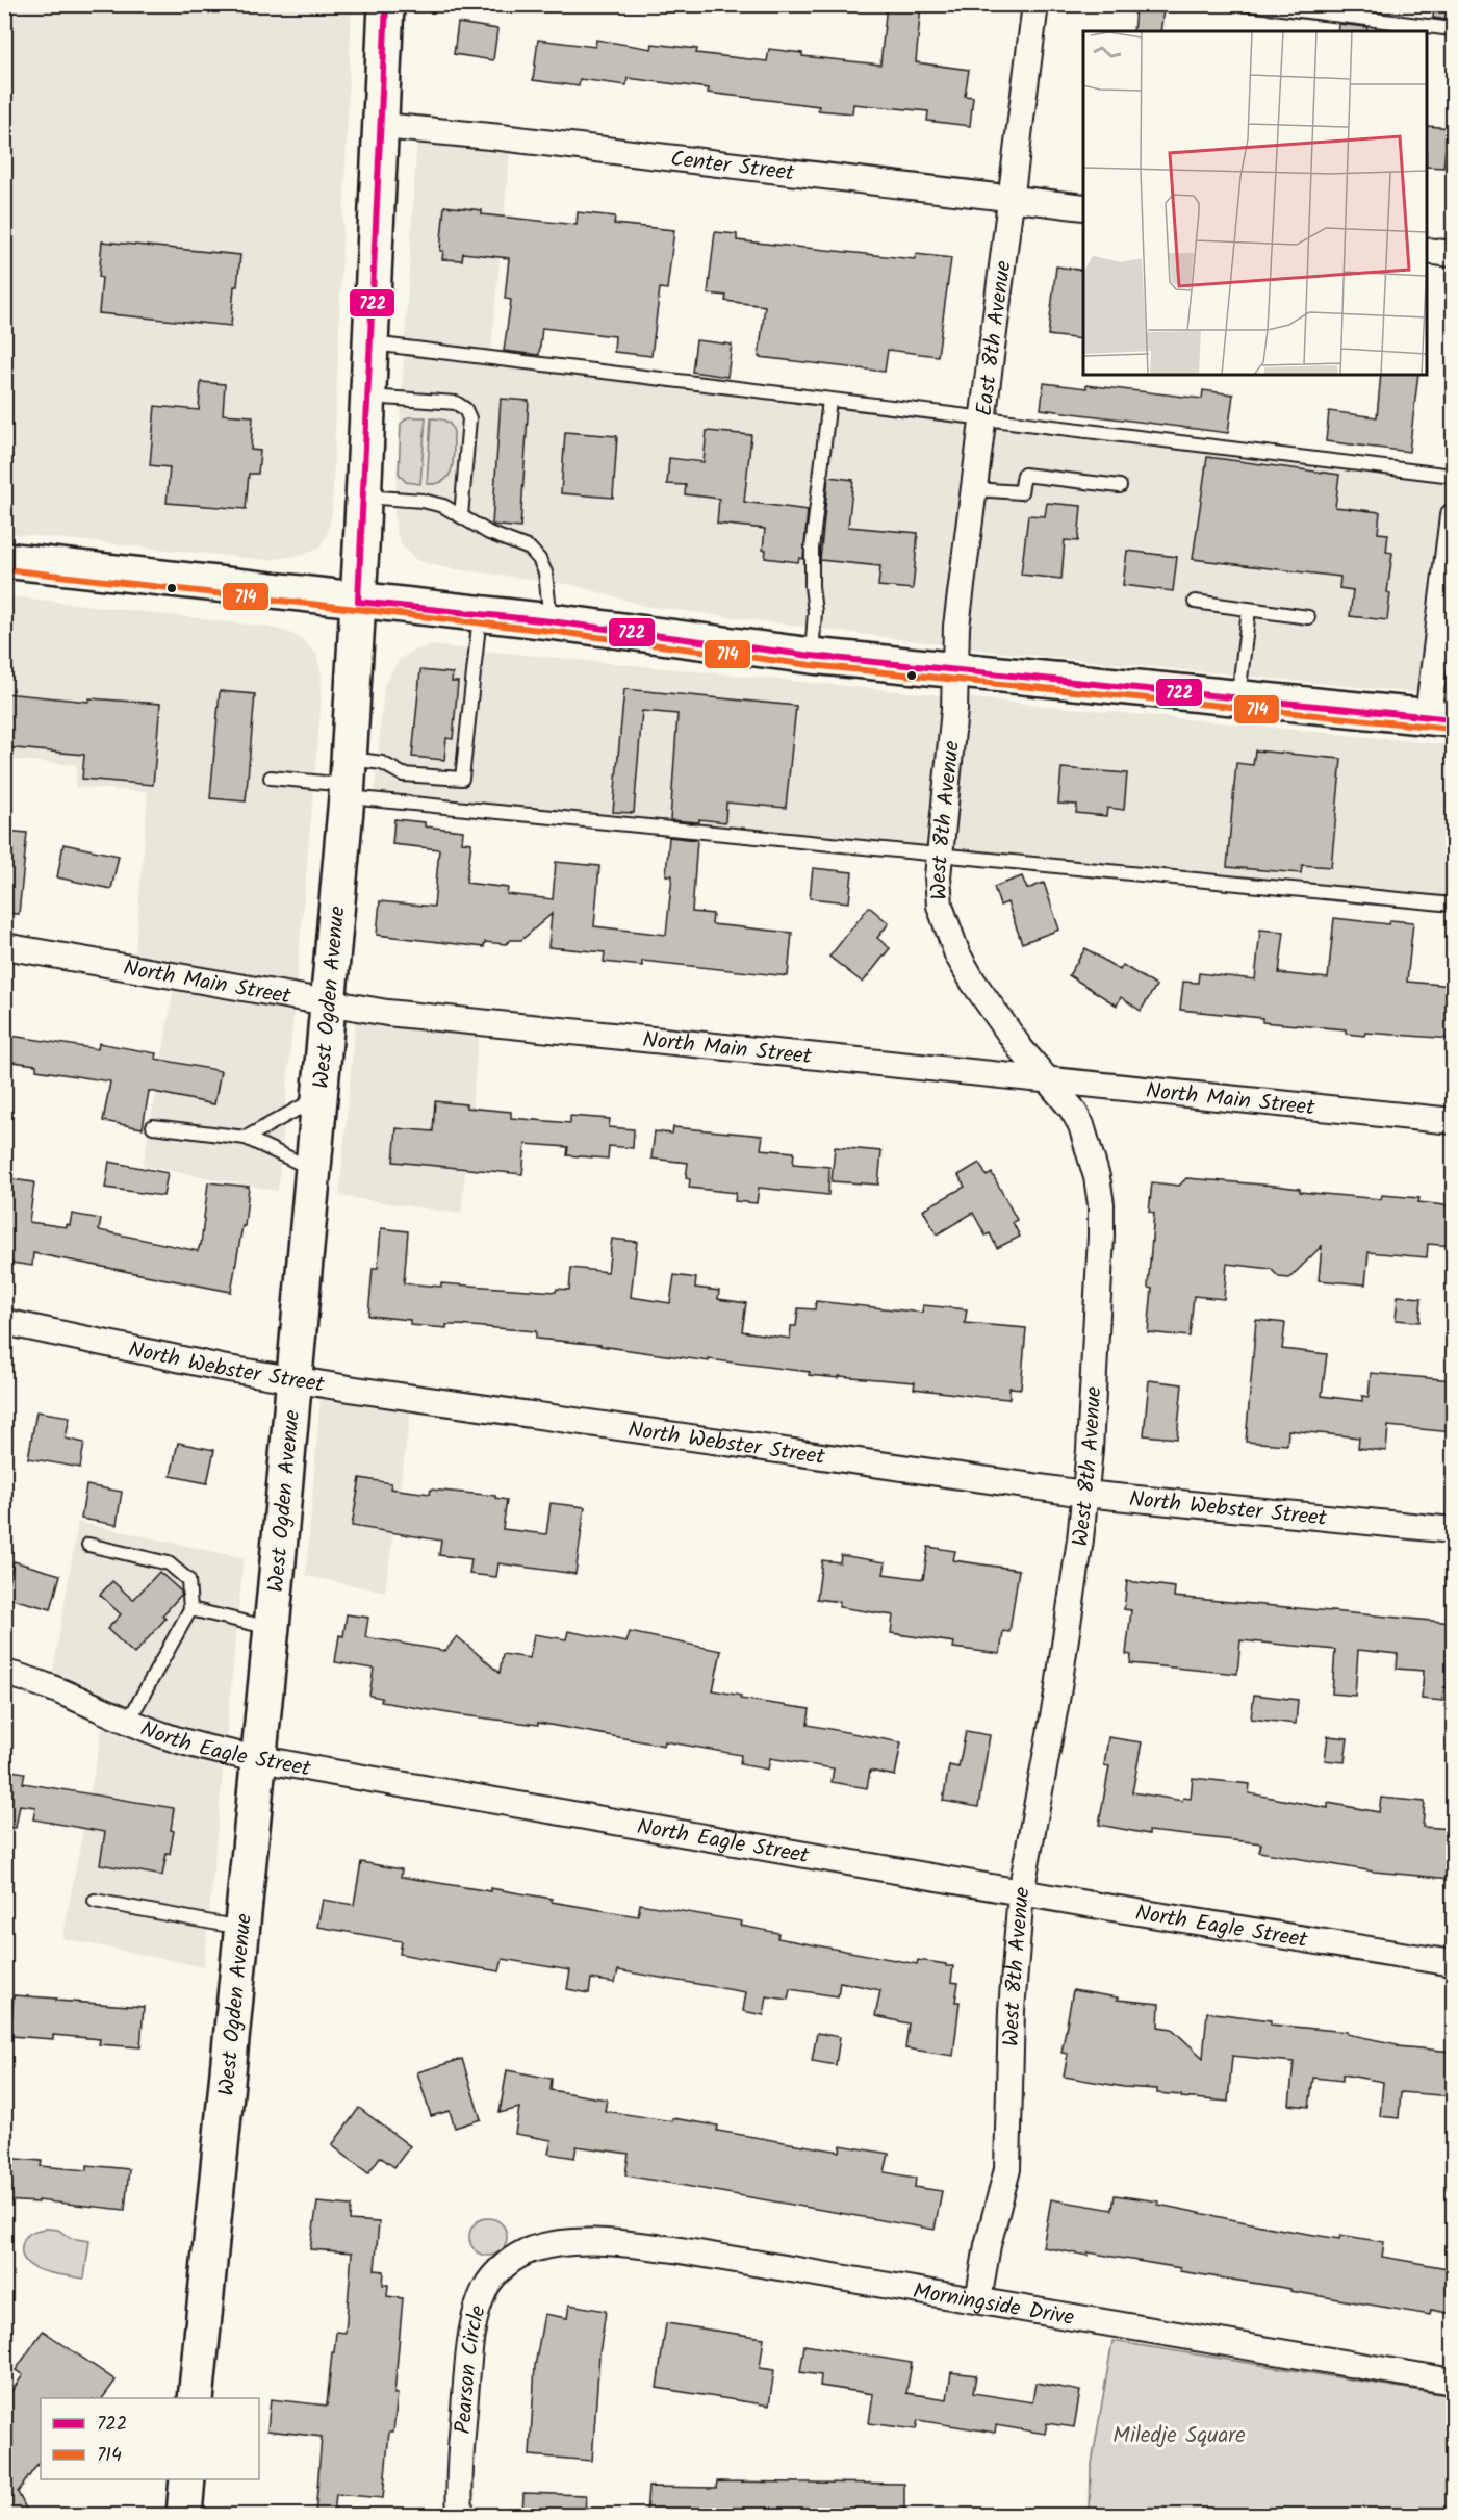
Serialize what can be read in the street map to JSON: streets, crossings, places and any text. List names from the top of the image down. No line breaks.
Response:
{"streets":{"main road":["West Ogden Avenue"],"street":["Center Street","East 8th Avenue","West 8th Avenue","North Main Street","North Webster Street","North Eagle Street","Morningside Drive","Pearson Circle"]},"crossings":[["Center Street","East 8th Avenue"],["Center Street","West Ogden Avenue"],["East 8th Avenue","West 8th Avenue"],["West 8th Avenue","North Main Street"],["West 8th Avenue","North Webster Street"],["West 8th Avenue","North Eagle Street"],["West 8th Avenue","Morningside Drive"],["North Main Street","West Ogden Avenue"],["West Ogden Avenue","North Webster Street"],["West Ogden Avenue","North Eagle Street"],["Morningside Drive","Pearson Circle"]],"parks":["Miledje Square"],"lines":["transit line 722","transit line 714"],"legend":["722","714"]}
